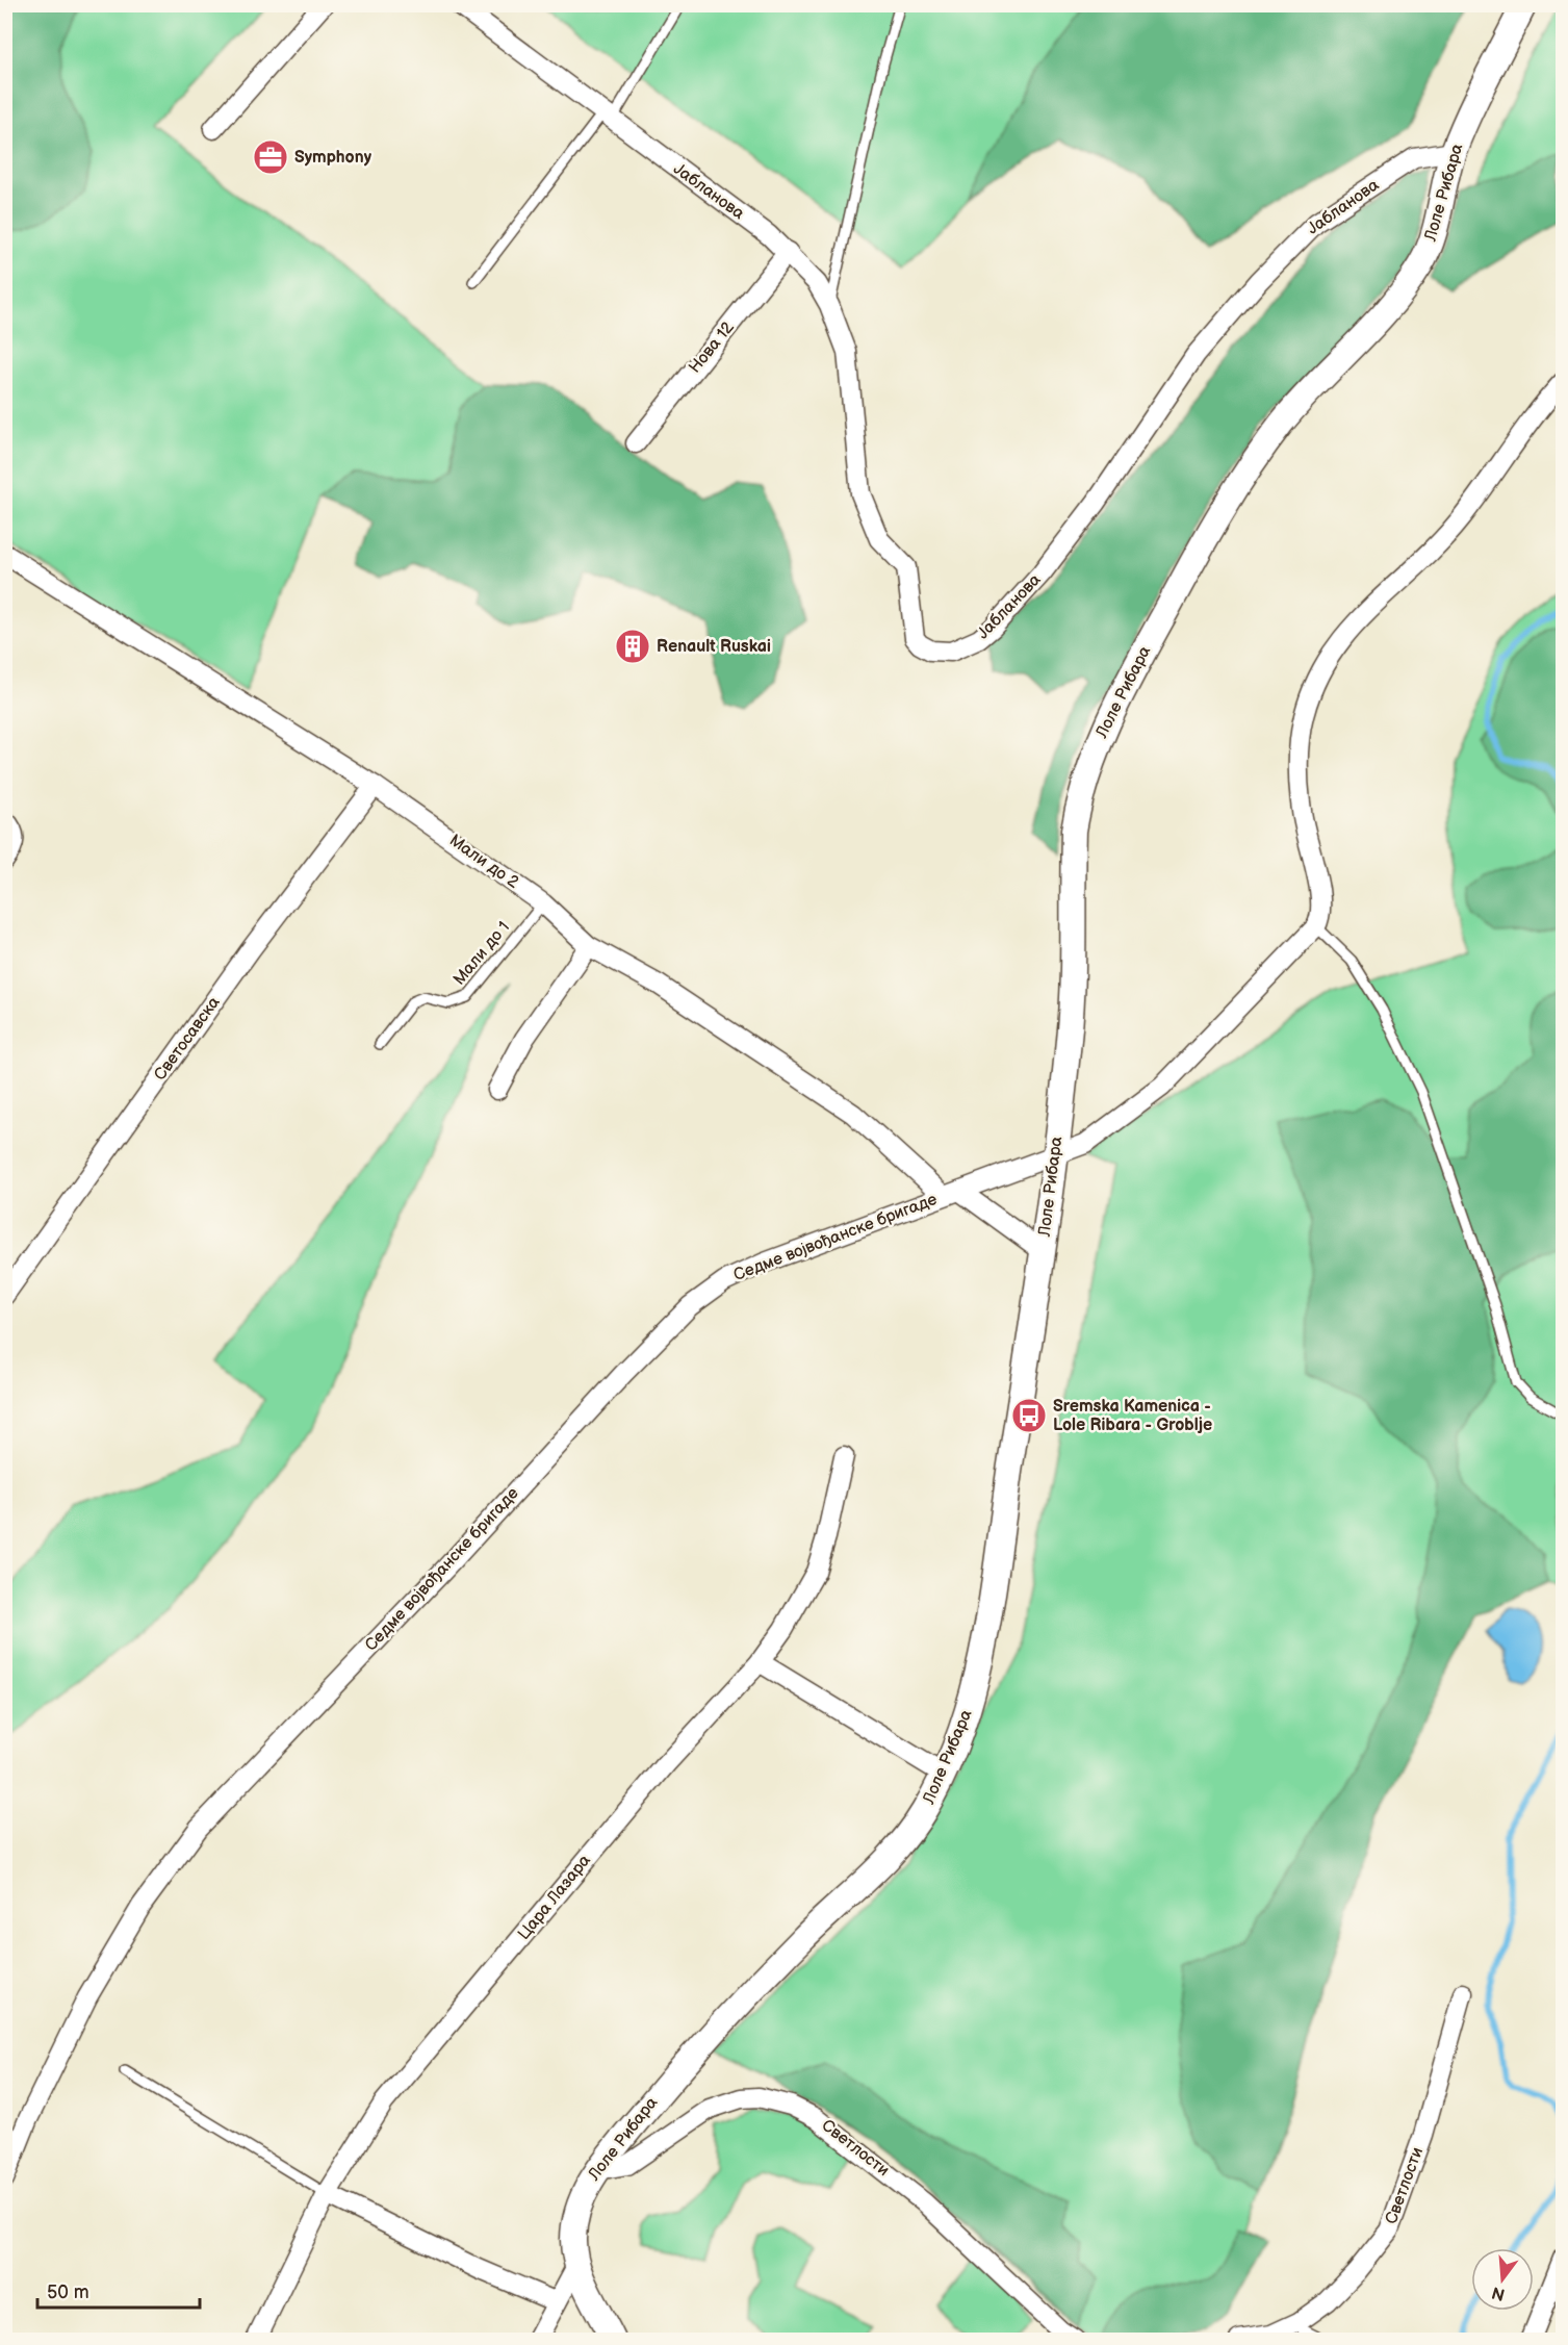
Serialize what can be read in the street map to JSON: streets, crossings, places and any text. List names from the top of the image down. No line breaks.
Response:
{"streets":{"street":["Јабланова","Лоле Рибара","Нова 12","Мали до 2","Светосавска","Седме војвођанске бригаде","Цара Лазара","Светлости"],"lane":["Мали до 1"]},"crossings":[["Јабланова","Лоле Рибара"],["Јабланова","Нова 12"],["Лоле Рибара","Мали до 2"],["Лоле Рибара","Седме војвођанске бригаде"],["Лоле Рибара","Светлости"],["Мали до 2","Мали до 1"],["Мали до 2","Светосавска"],["Мали до 2","Седме војвођанске бригаде"]],"places":{"office":["Symphony"],"building":["Renault Ruskai"],"bus stop":["Sremska Kamenica - Lole Ribara - Groblje"]},"scale_bar":"50 m","north":"bottom"}
